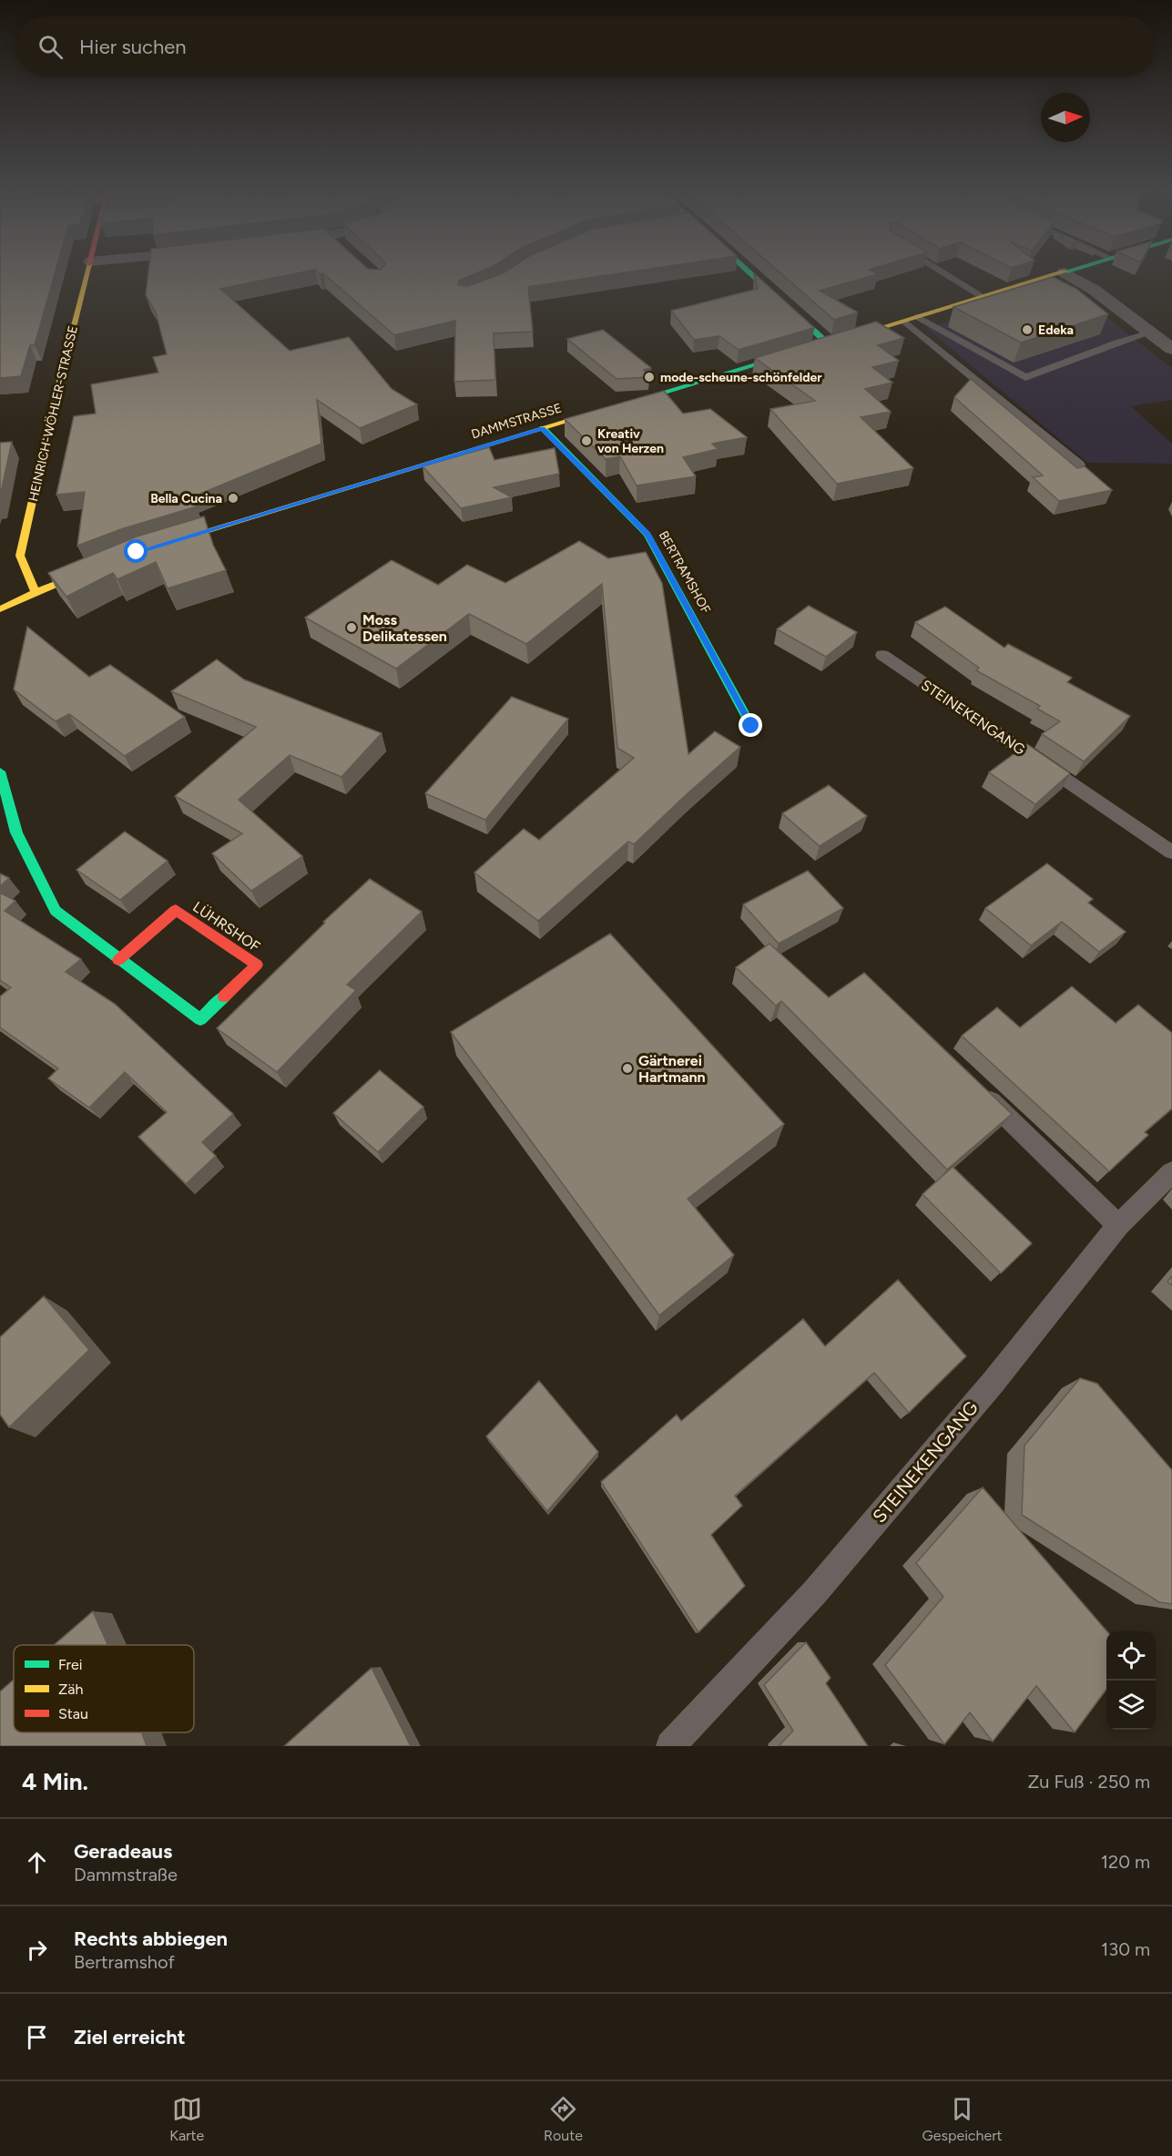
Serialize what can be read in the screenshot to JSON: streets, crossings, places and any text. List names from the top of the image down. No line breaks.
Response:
{"streets":{"street":["HEINRICH-WÖHLER-STRASSE","DAMMSTRASSE","BERTRAMSHOF","LÜHRSHOF"],"lane":["STEINEKENGANG"]},"crossings":[["DAMMSTRASSE","BERTRAMSHOF"]],"places":["Edeka","mode-scheune-schönfelder","Kreativ von Herzen","Bella Cucina","Moss Delikatessen","Gärtnerei Hartmann"],"legend":["Frei","Zäh","Stau"],"north":"right","page":{"search":"Hier suchen","heading":["4 Min.","Zu Fuß · 250 m"],"list":[["Geradeaus","Dammstraße","120 m"],["Rechts abbiegen","Bertramshof","130 m"],"Ziel erreicht"],"nav":["Karte","Route","Gespeichert"]}}
